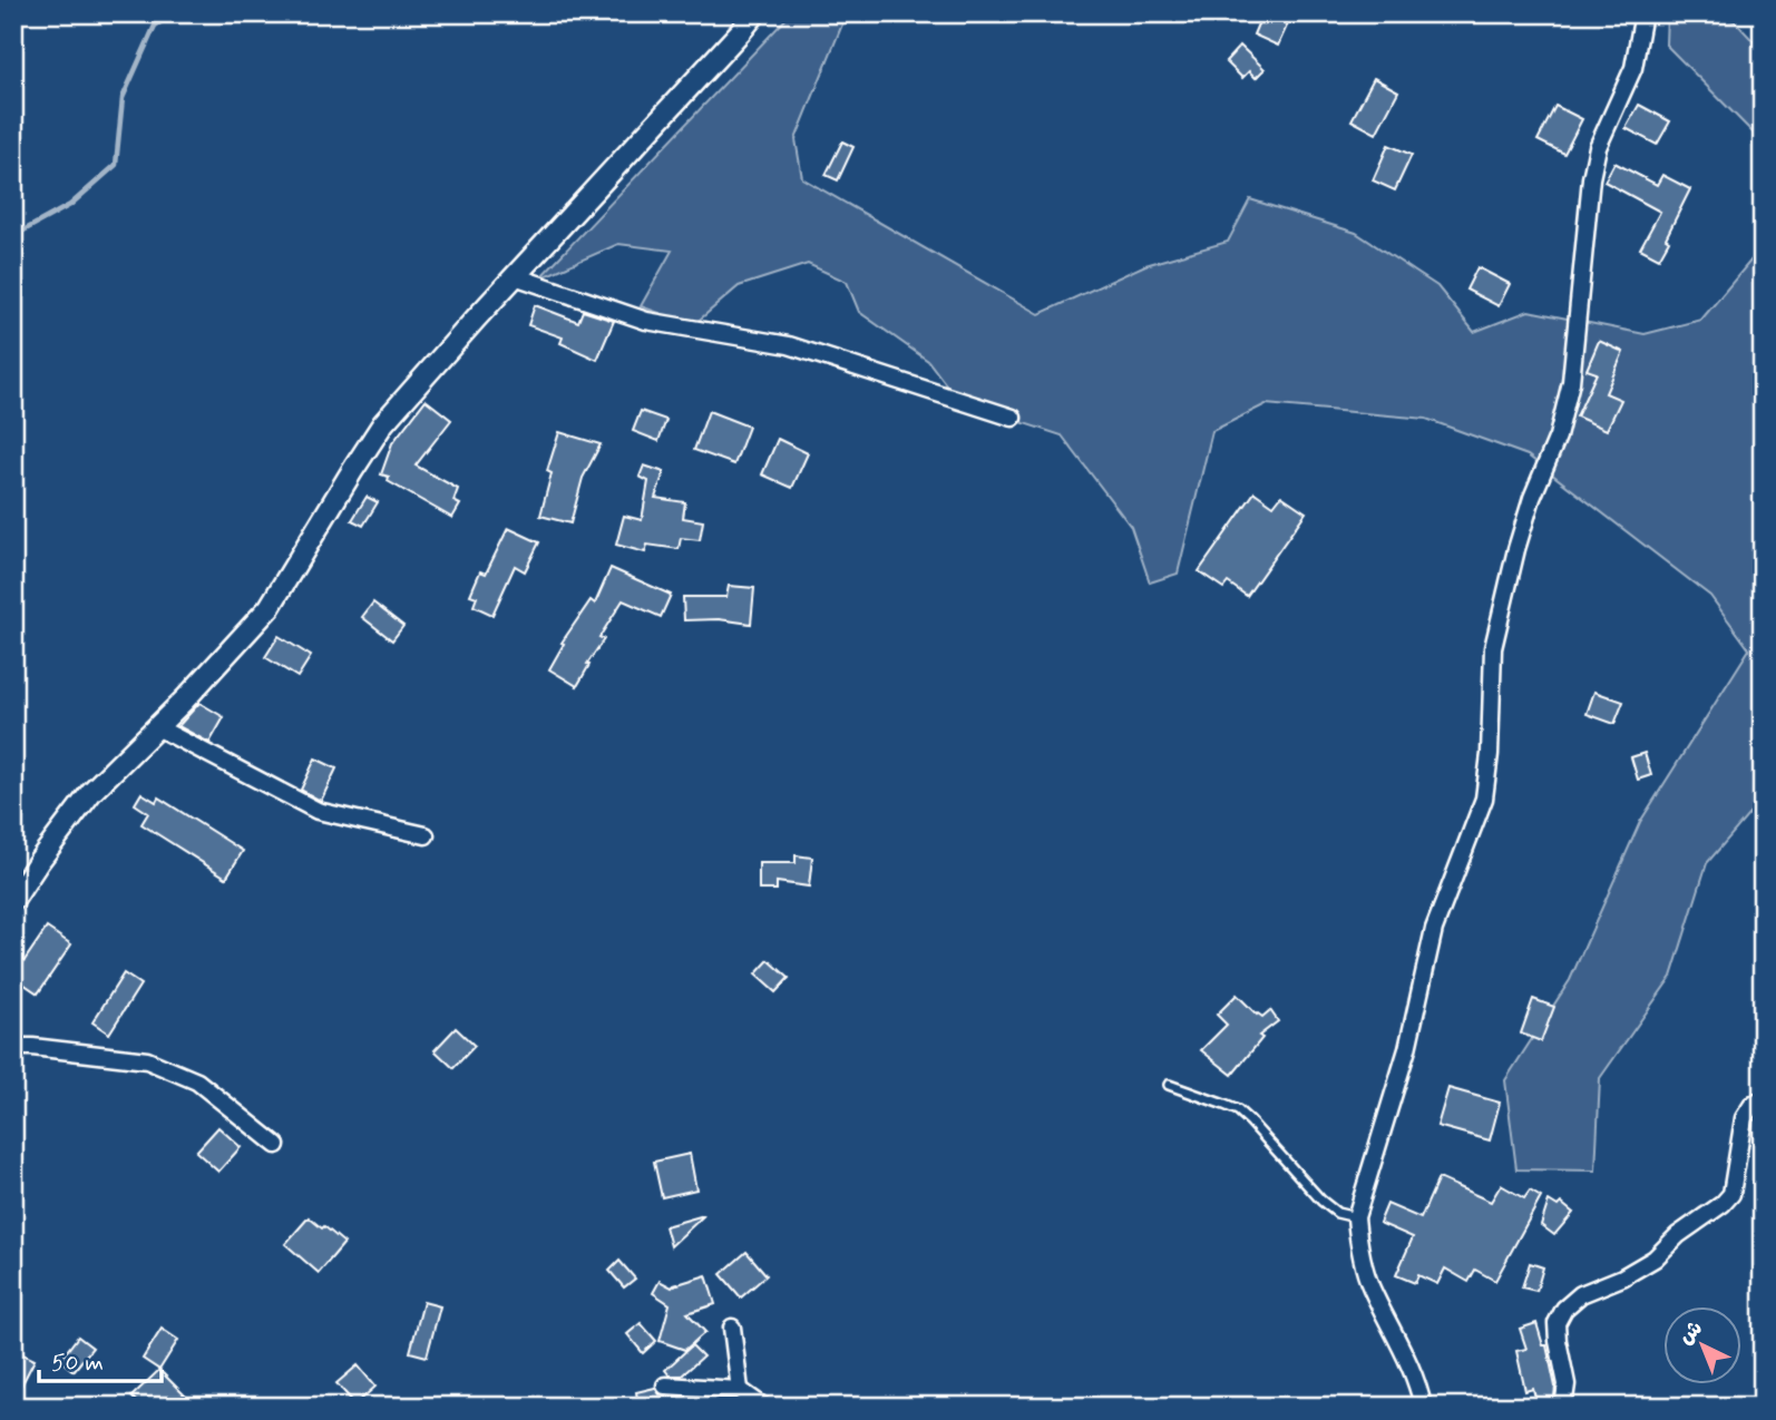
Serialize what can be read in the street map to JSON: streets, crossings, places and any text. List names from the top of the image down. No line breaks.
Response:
{"scale_bar":"50 m","north":"top left"}
